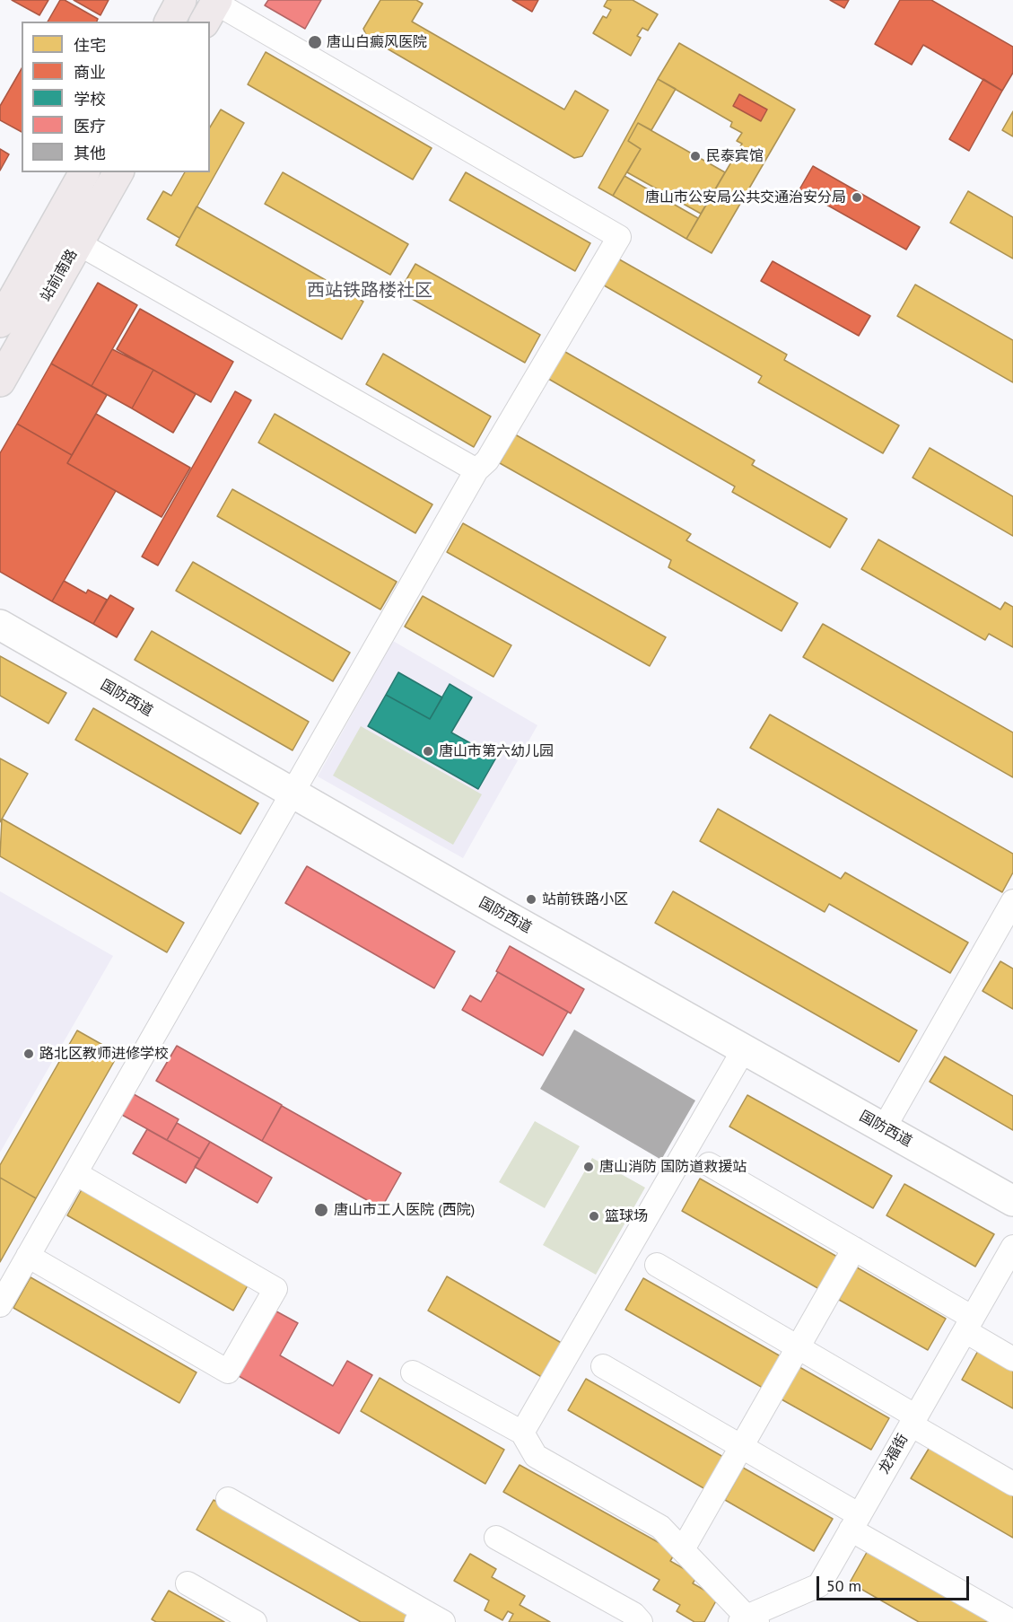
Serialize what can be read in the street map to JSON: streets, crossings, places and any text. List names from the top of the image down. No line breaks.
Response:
{"streets":{"main road":["站前南路"],"street":["国防西道","龙福街"]},"districts":["西站铁路楼社区"],"places":["唐山白癜风医院","民泰宾馆","唐山市公安局公共交通治安分局","唐山市第六幼儿园","站前铁路小区","路北区教师进修学校","唐山消防 国防道救援站","唐山市工人医院 (西院)","篮球场"],"legend":["住宅","商业","学校","医疗","其他"],"scale_bar":"50 m"}
